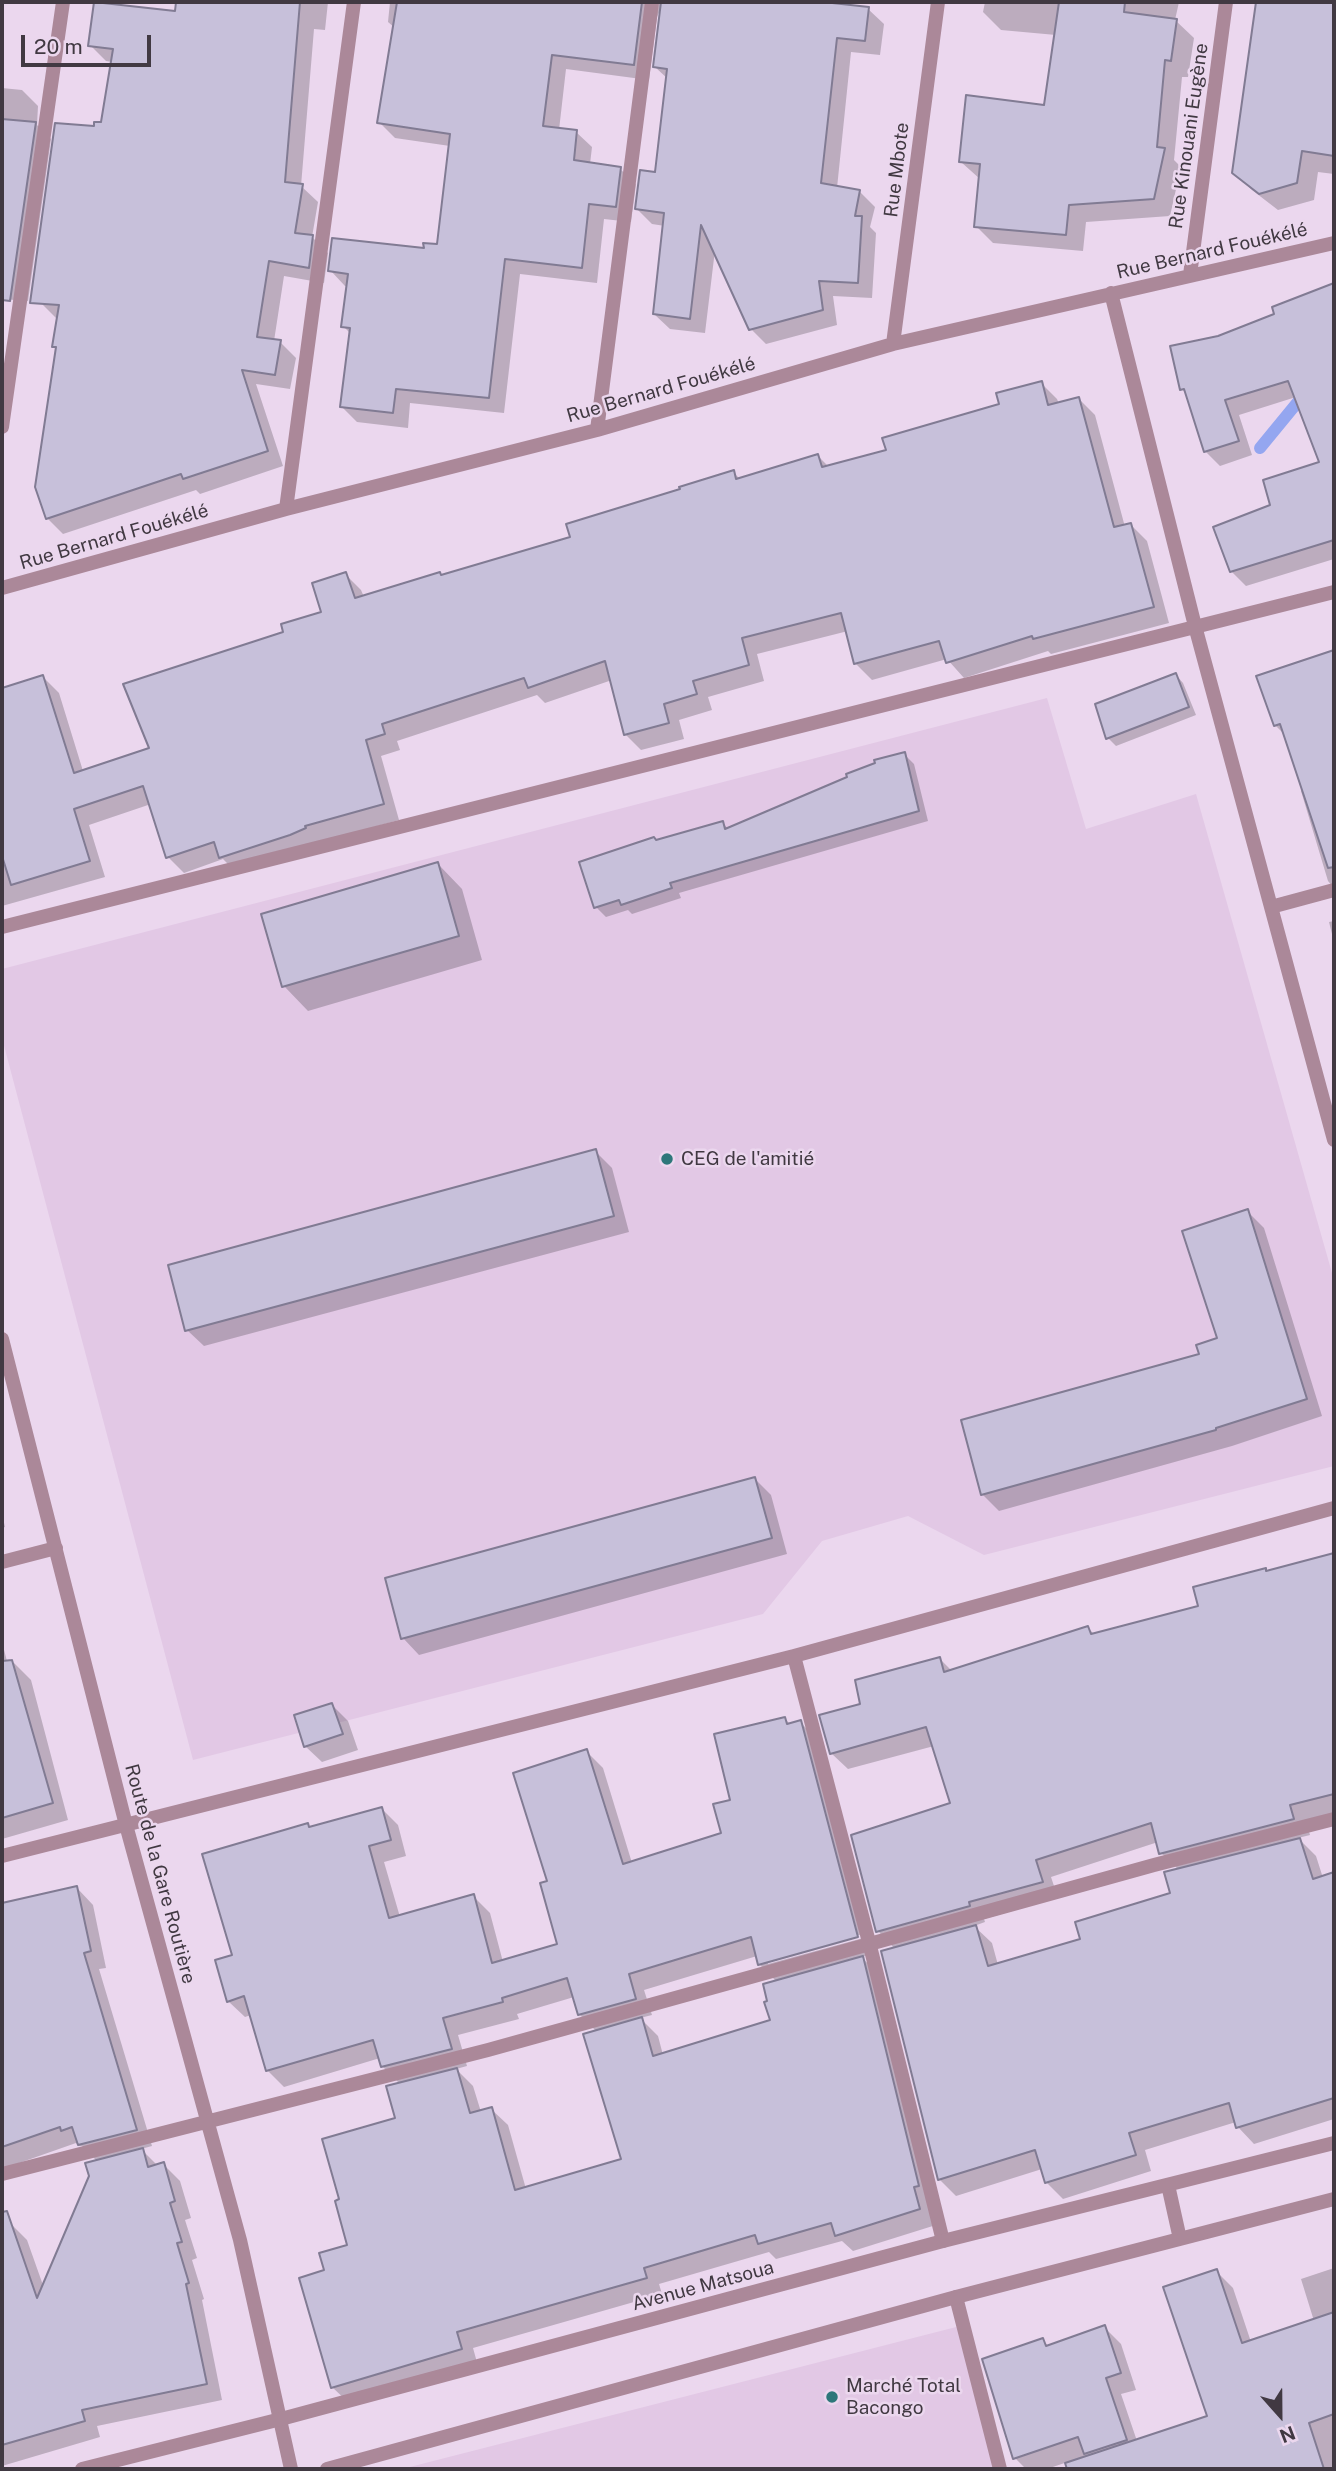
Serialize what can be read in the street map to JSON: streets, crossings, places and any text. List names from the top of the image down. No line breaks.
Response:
{"streets":{"street":["Rue Kinouani Eugène","Rue Mbote","Rue Bernard Fouékélé","Route de la Gare Routière","Avenue Matsoua"]},"crossings":[["Rue Kinouani Eugène","Rue Bernard Fouékélé"],["Rue Mbote","Rue Bernard Fouékélé"],["Route de la Gare Routière","Avenue Matsoua"]],"places":["CEG de l'amitié","Marché Total Bacongo"],"scale_bar":"20 m","north":"bottom"}
